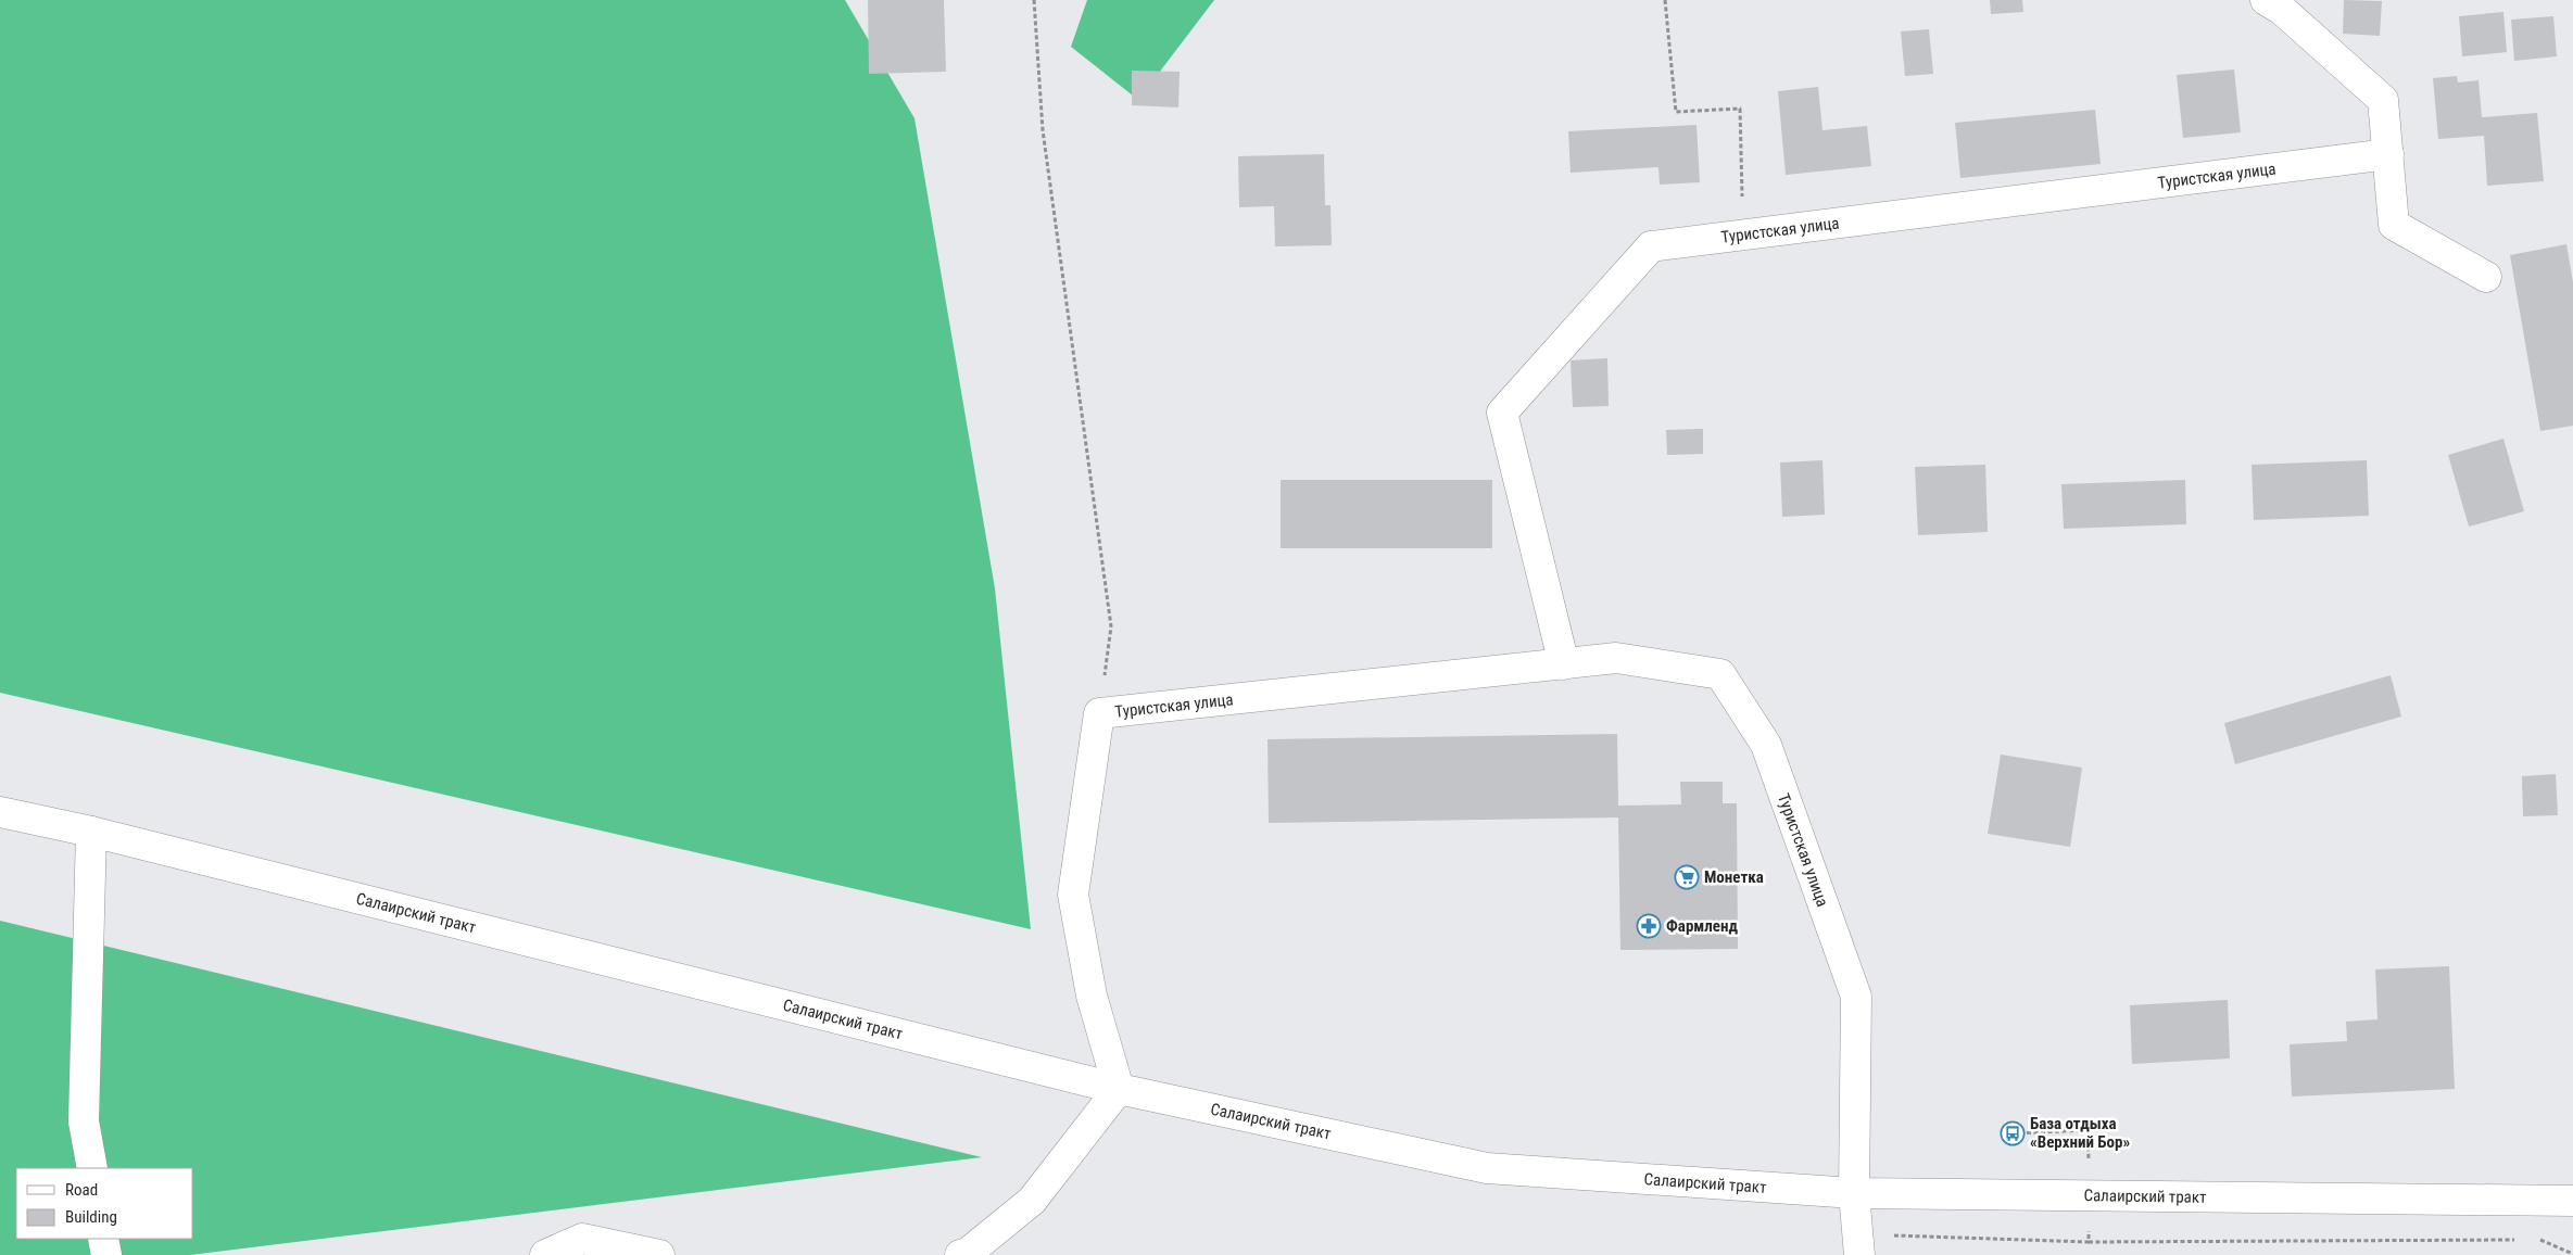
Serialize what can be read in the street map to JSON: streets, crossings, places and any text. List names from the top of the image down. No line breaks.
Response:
{"streets":{"street":["Туристская улица","Салаирский тракт"]},"crossings":[["Туристская улица","Салаирский тракт"]],"places":{"supermarket":["Монетка"],"pharmacy":["Фармленд"],"bus stop":["База отдыха «Верхний Бор»"]},"legend":["Road","Building"]}
